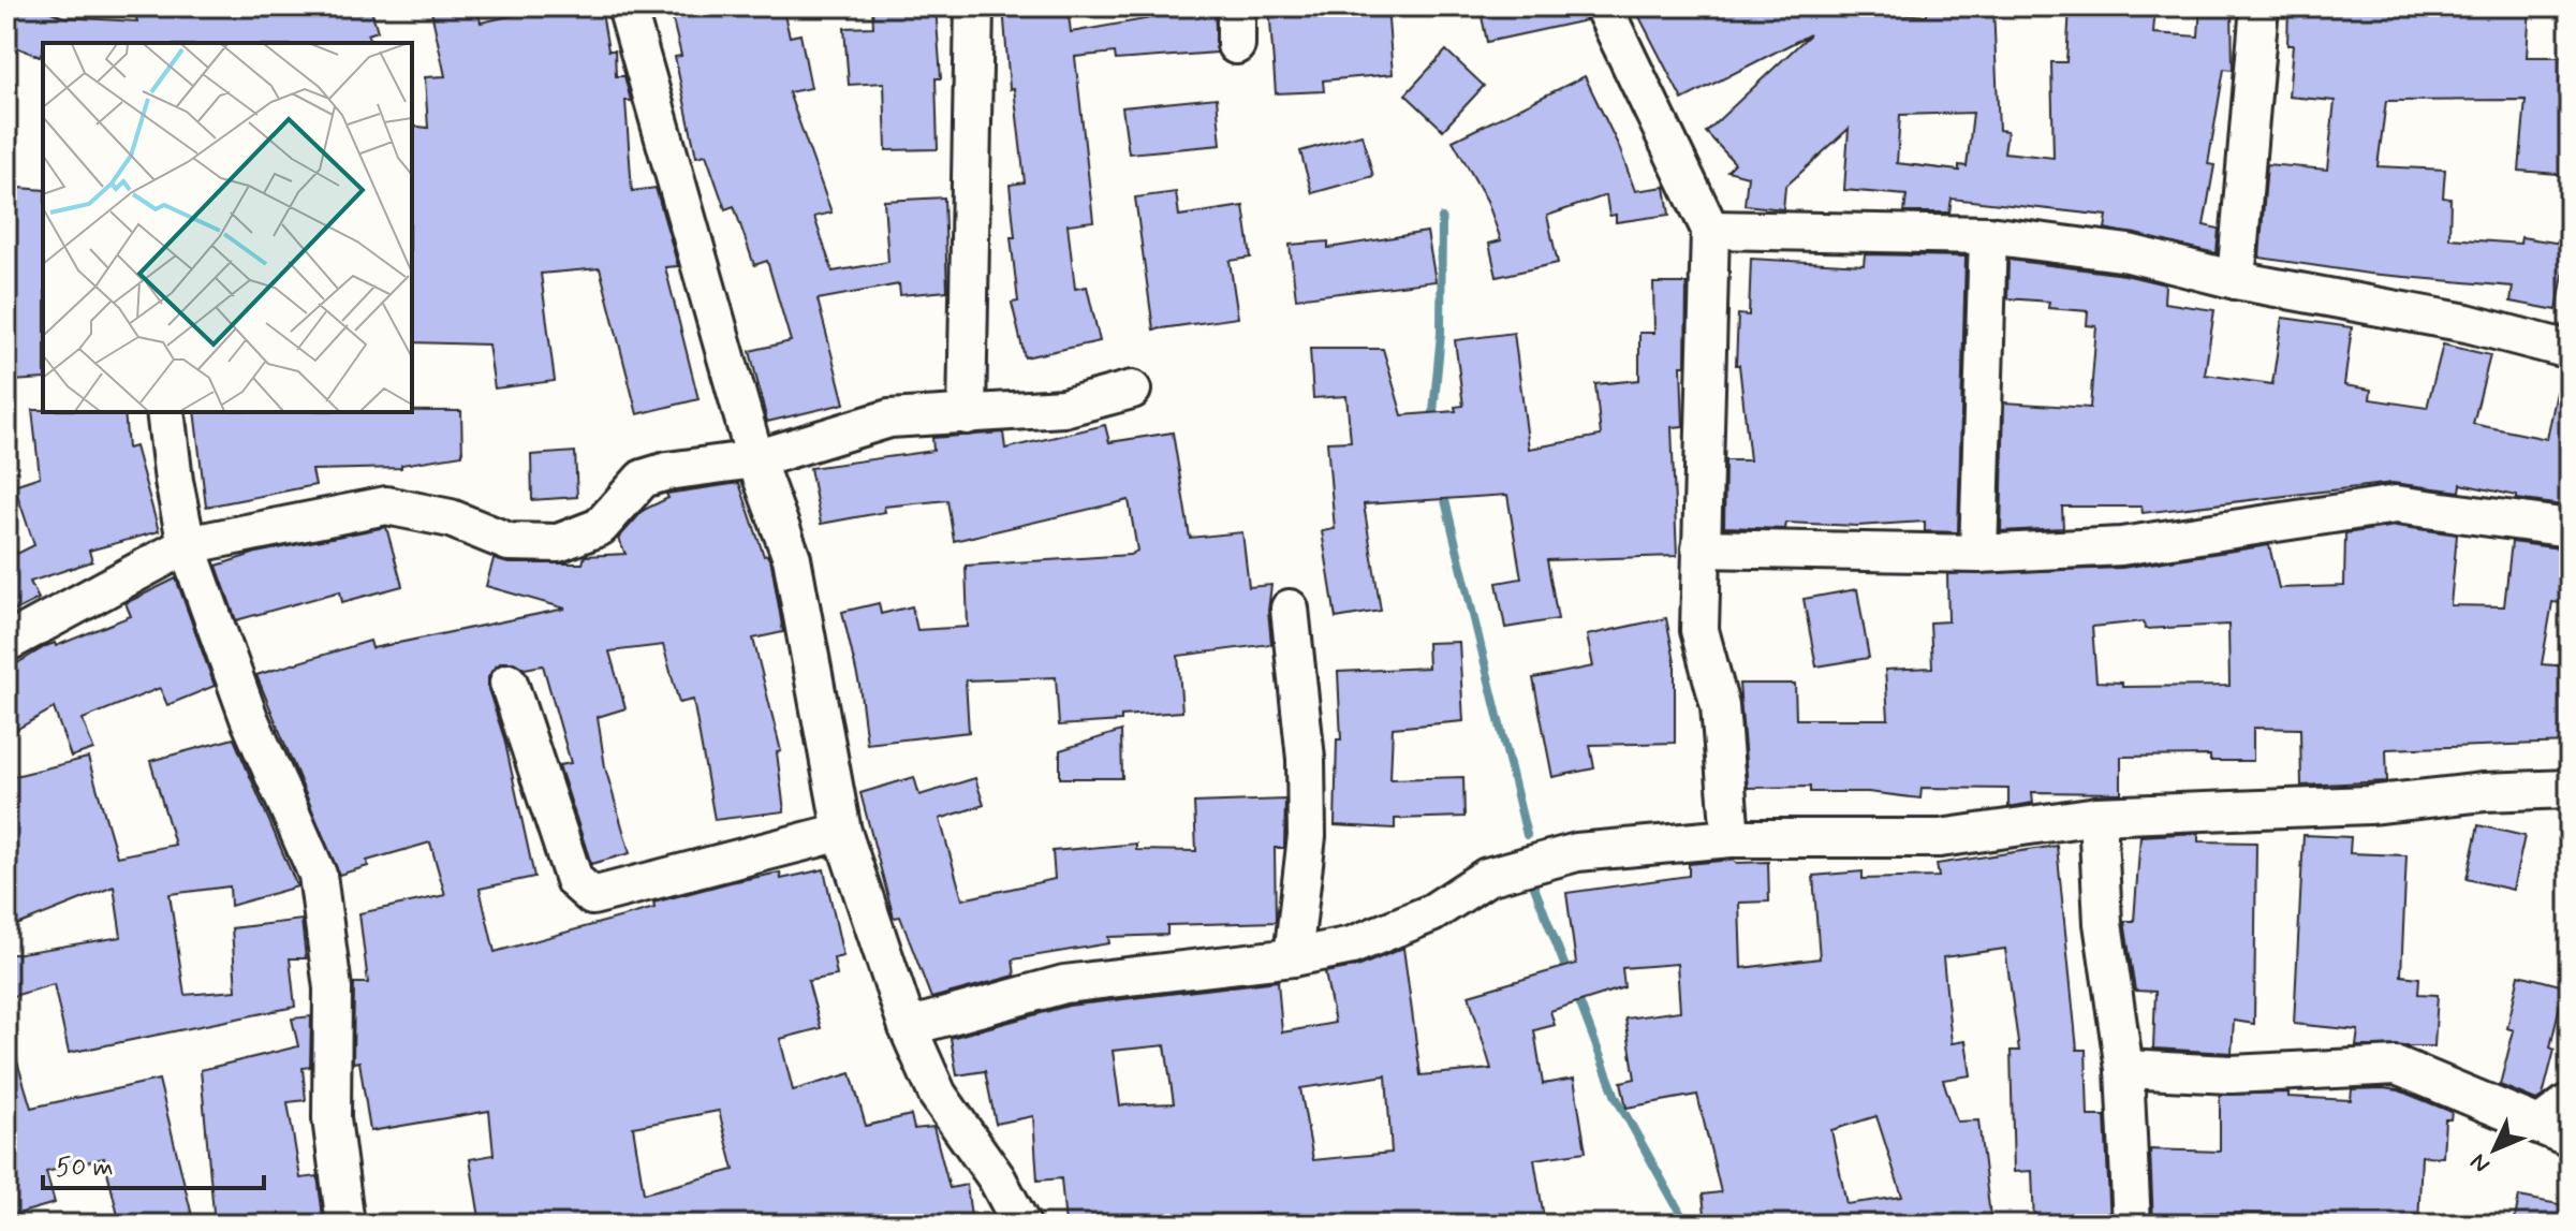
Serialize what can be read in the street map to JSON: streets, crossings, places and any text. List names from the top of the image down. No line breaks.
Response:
{"scale_bar":"50 m","north":"bottom left"}
